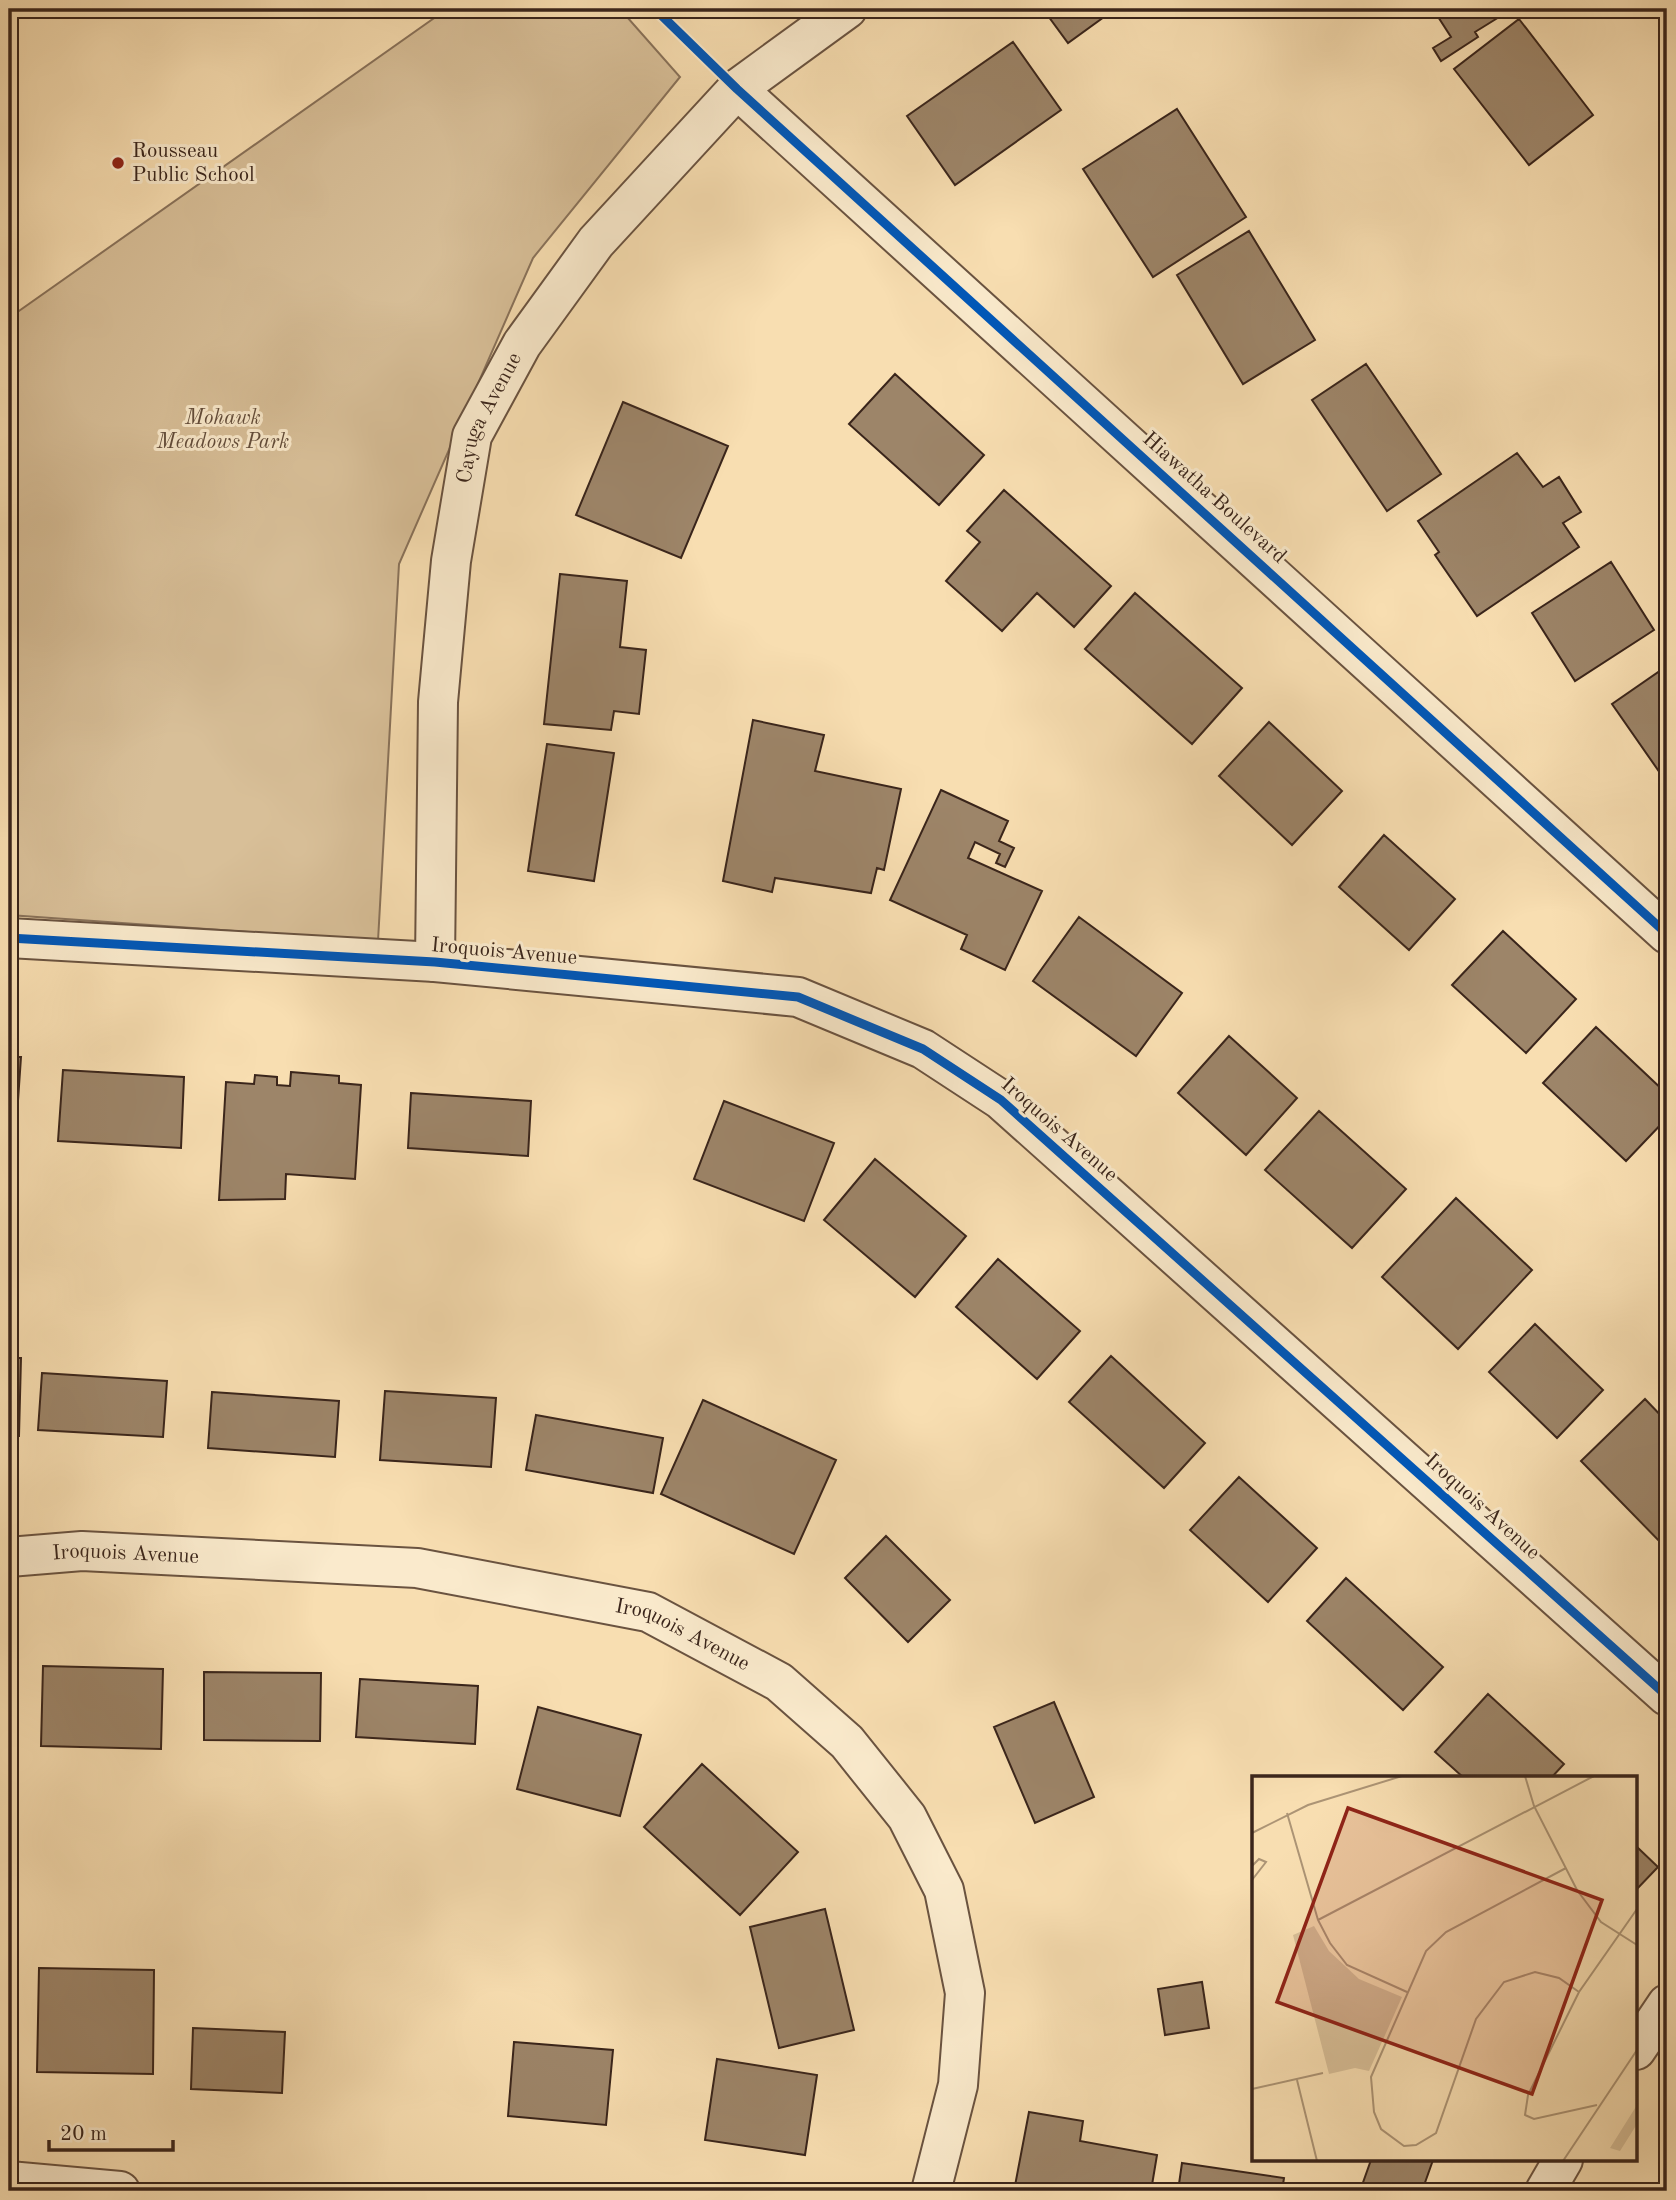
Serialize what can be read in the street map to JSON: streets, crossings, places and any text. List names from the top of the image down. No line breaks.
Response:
{"streets":{"street":["Cayuga Avenue","Hiawatha Boulevard","Iroquois Avenue"]},"crossings":[["Cayuga Avenue","Hiawatha Boulevard"],["Cayuga Avenue","Iroquois Avenue"]],"parks":["Mohawk Meadows Park"],"places":["Rousseau Public School"],"scale_bar":"20 m"}
